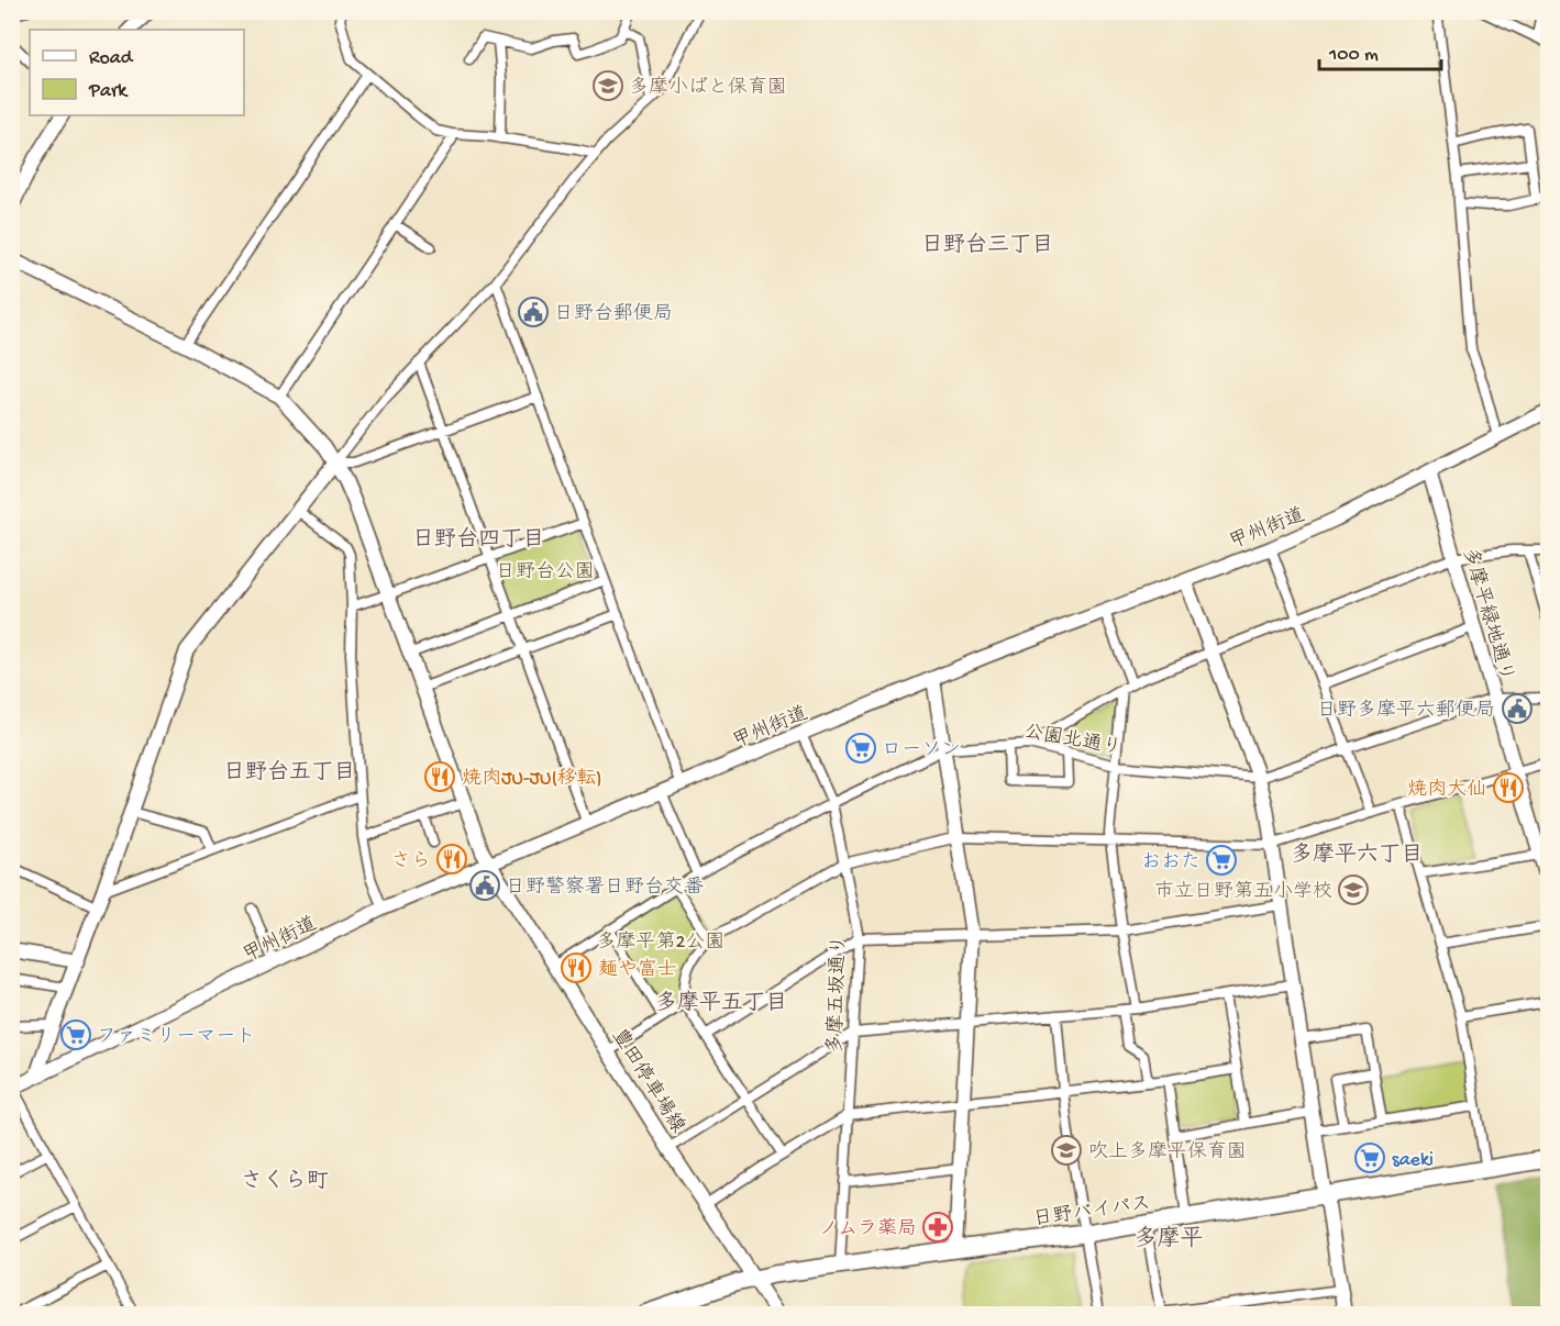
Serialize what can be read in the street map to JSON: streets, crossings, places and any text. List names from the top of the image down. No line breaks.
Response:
{"streets":{"highway":["日野バイパス"],"street":["甲州街道","多摩平緑地通り","公園北通り","多摩五坂通り","豊田停車場線"]},"crossings":[["甲州街道","多摩平緑地通り"],["甲州街道","多摩五坂通り"],["甲州街道","豊田停車場線"],["多摩平緑地通り","公園北通り"],["公園北通り","多摩五坂通り"],["公園北通り","豊田停車場線"],["多摩五坂通り","日野バイパス"],["豊田停車場線","日野バイパス"]],"districts":["日野台三丁目","日野台四丁目","日野台五丁目","多摩平六丁目","多摩平五丁目","さくら町","多摩平"],"parks":["日野台公園","多摩平第2公園"],"places":{"school or university":["多摩小ばと保育園","市立日野第五小学校","吹上多摩平保育園"],"public building":["日野台郵便局","日野多摩平六郵便局","日野警察署日野台交番"],"supermarket":["ローソン","おおた","ファミリーマート","saeki"],"restaurant":["焼肉JU-JU(移転)","焼肉大仙","さら","麺や富士"],"pharmacy":["ノムラ薬局"]},"legend":["Road","Park"],"scale_bar":"100 m"}
